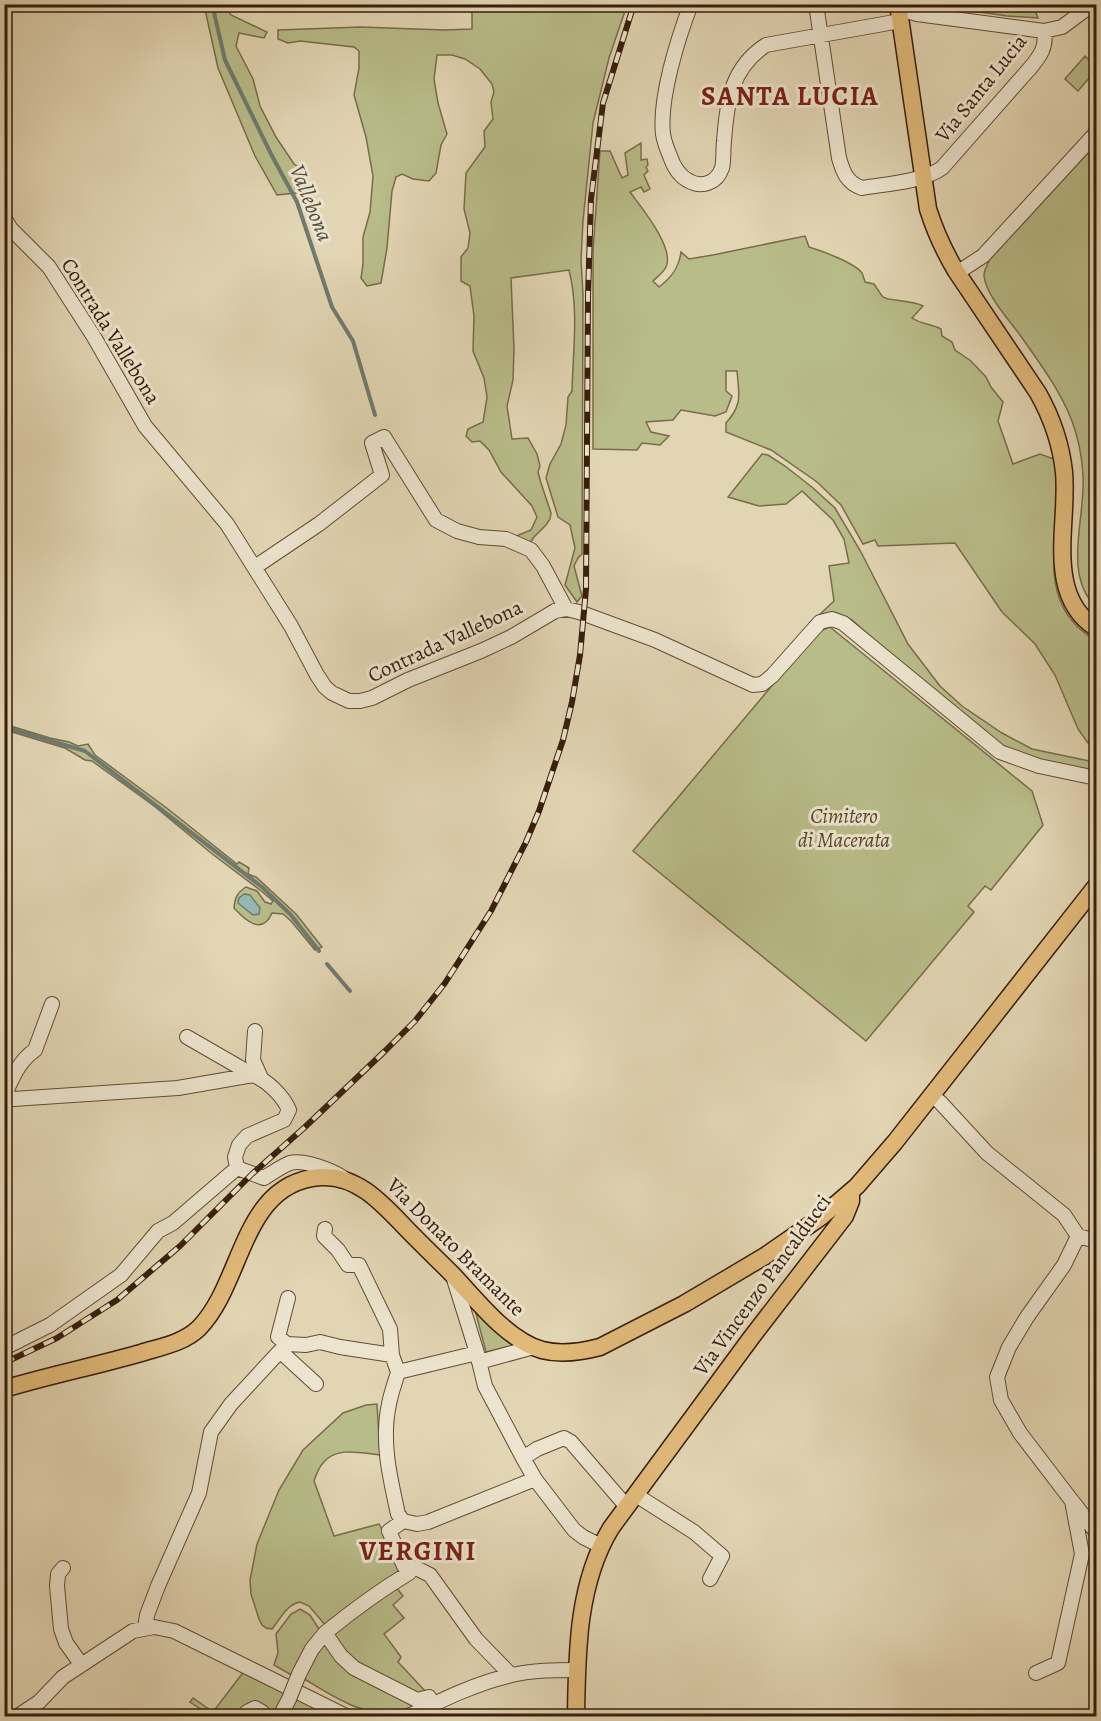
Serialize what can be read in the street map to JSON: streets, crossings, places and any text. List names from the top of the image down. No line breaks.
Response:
{"streets":{"main road":["Via Donato Bramante","Via Vincenzo Pancalducci"],"street":["Via Santa Lucia","Contrada Vallebona"]},"crossings":[["Via Donato Bramante","Via Vincenzo Pancalducci"]],"districts":["SANTA LUCIA","VERGINI"],"water":["Vallebona"],"parks":["Cimitero di Macerata"]}
